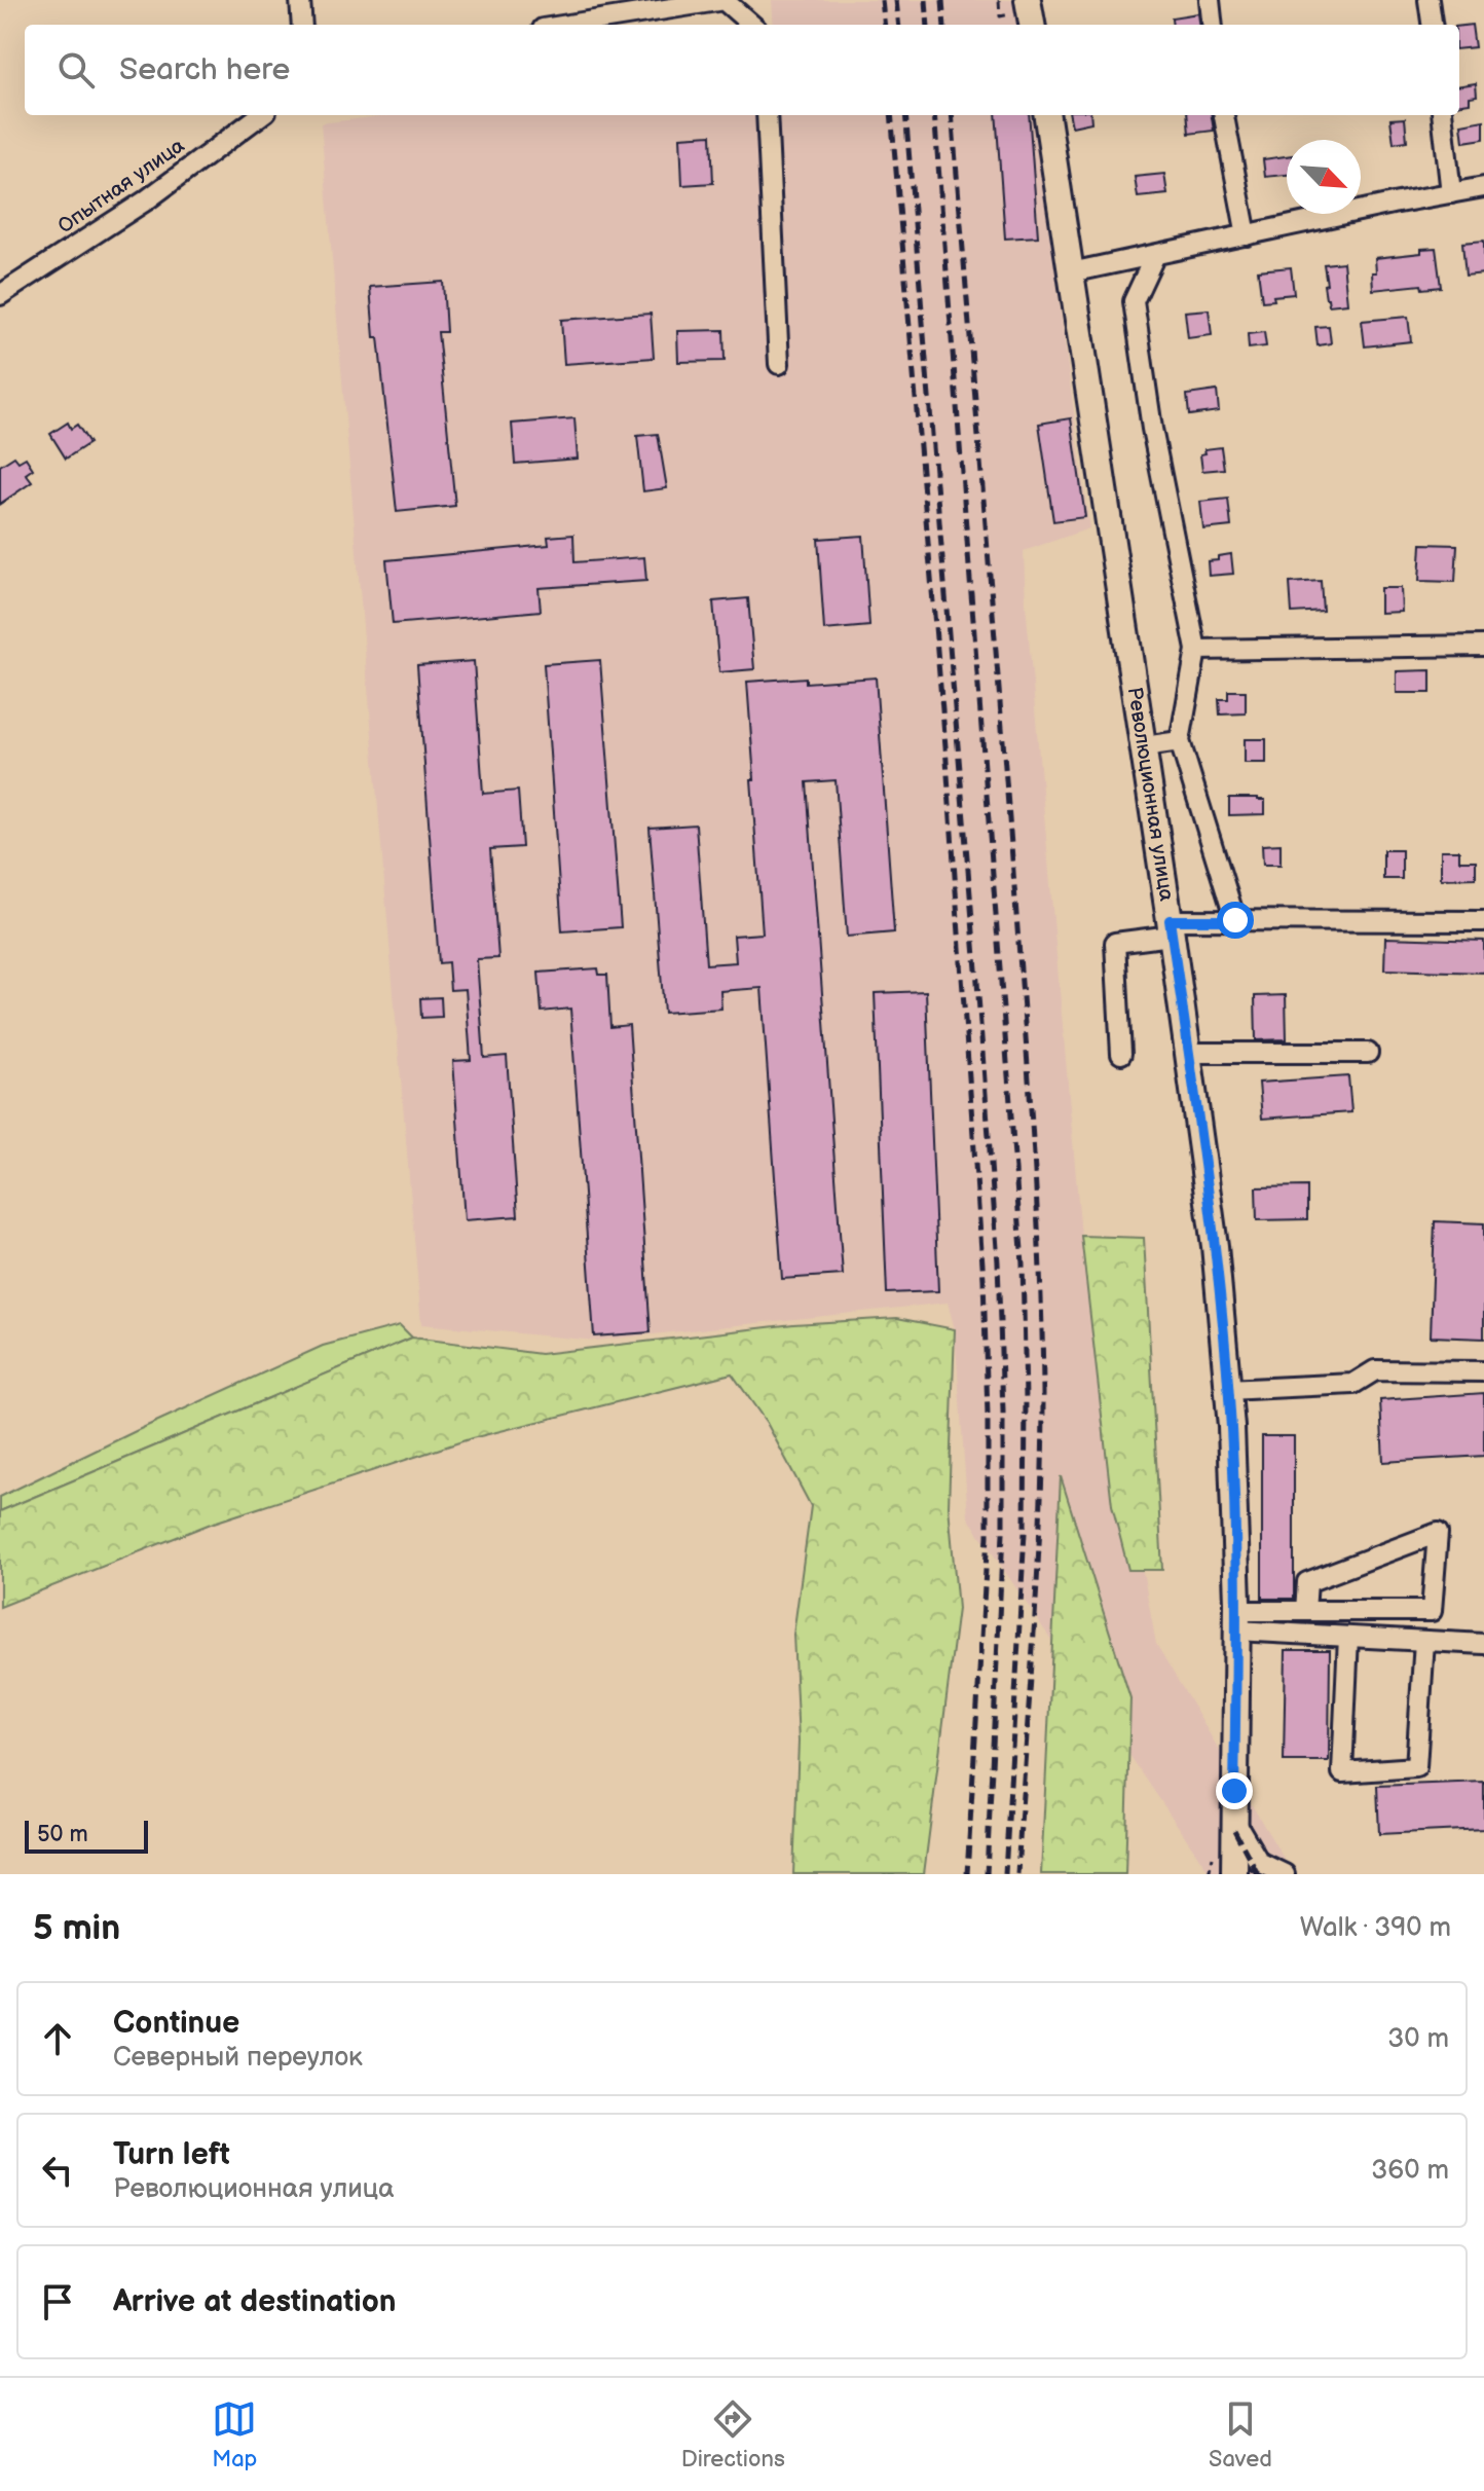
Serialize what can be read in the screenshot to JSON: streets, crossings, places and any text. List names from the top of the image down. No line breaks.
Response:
{"streets":{"main road":["Революционная улица"],"street":["Опытная улица"]},"scale_bar":"50 m","north":"bottom right","page":{"search":"Search here","scale":"50 m","heading":["5 min","Walk · 390 m"],"list":[["Continue","Северный переулок","30 m"],["Turn left","Революционная улица","360 m"],"Arrive at destination"],"nav":["Map","Directions","Saved"]}}
